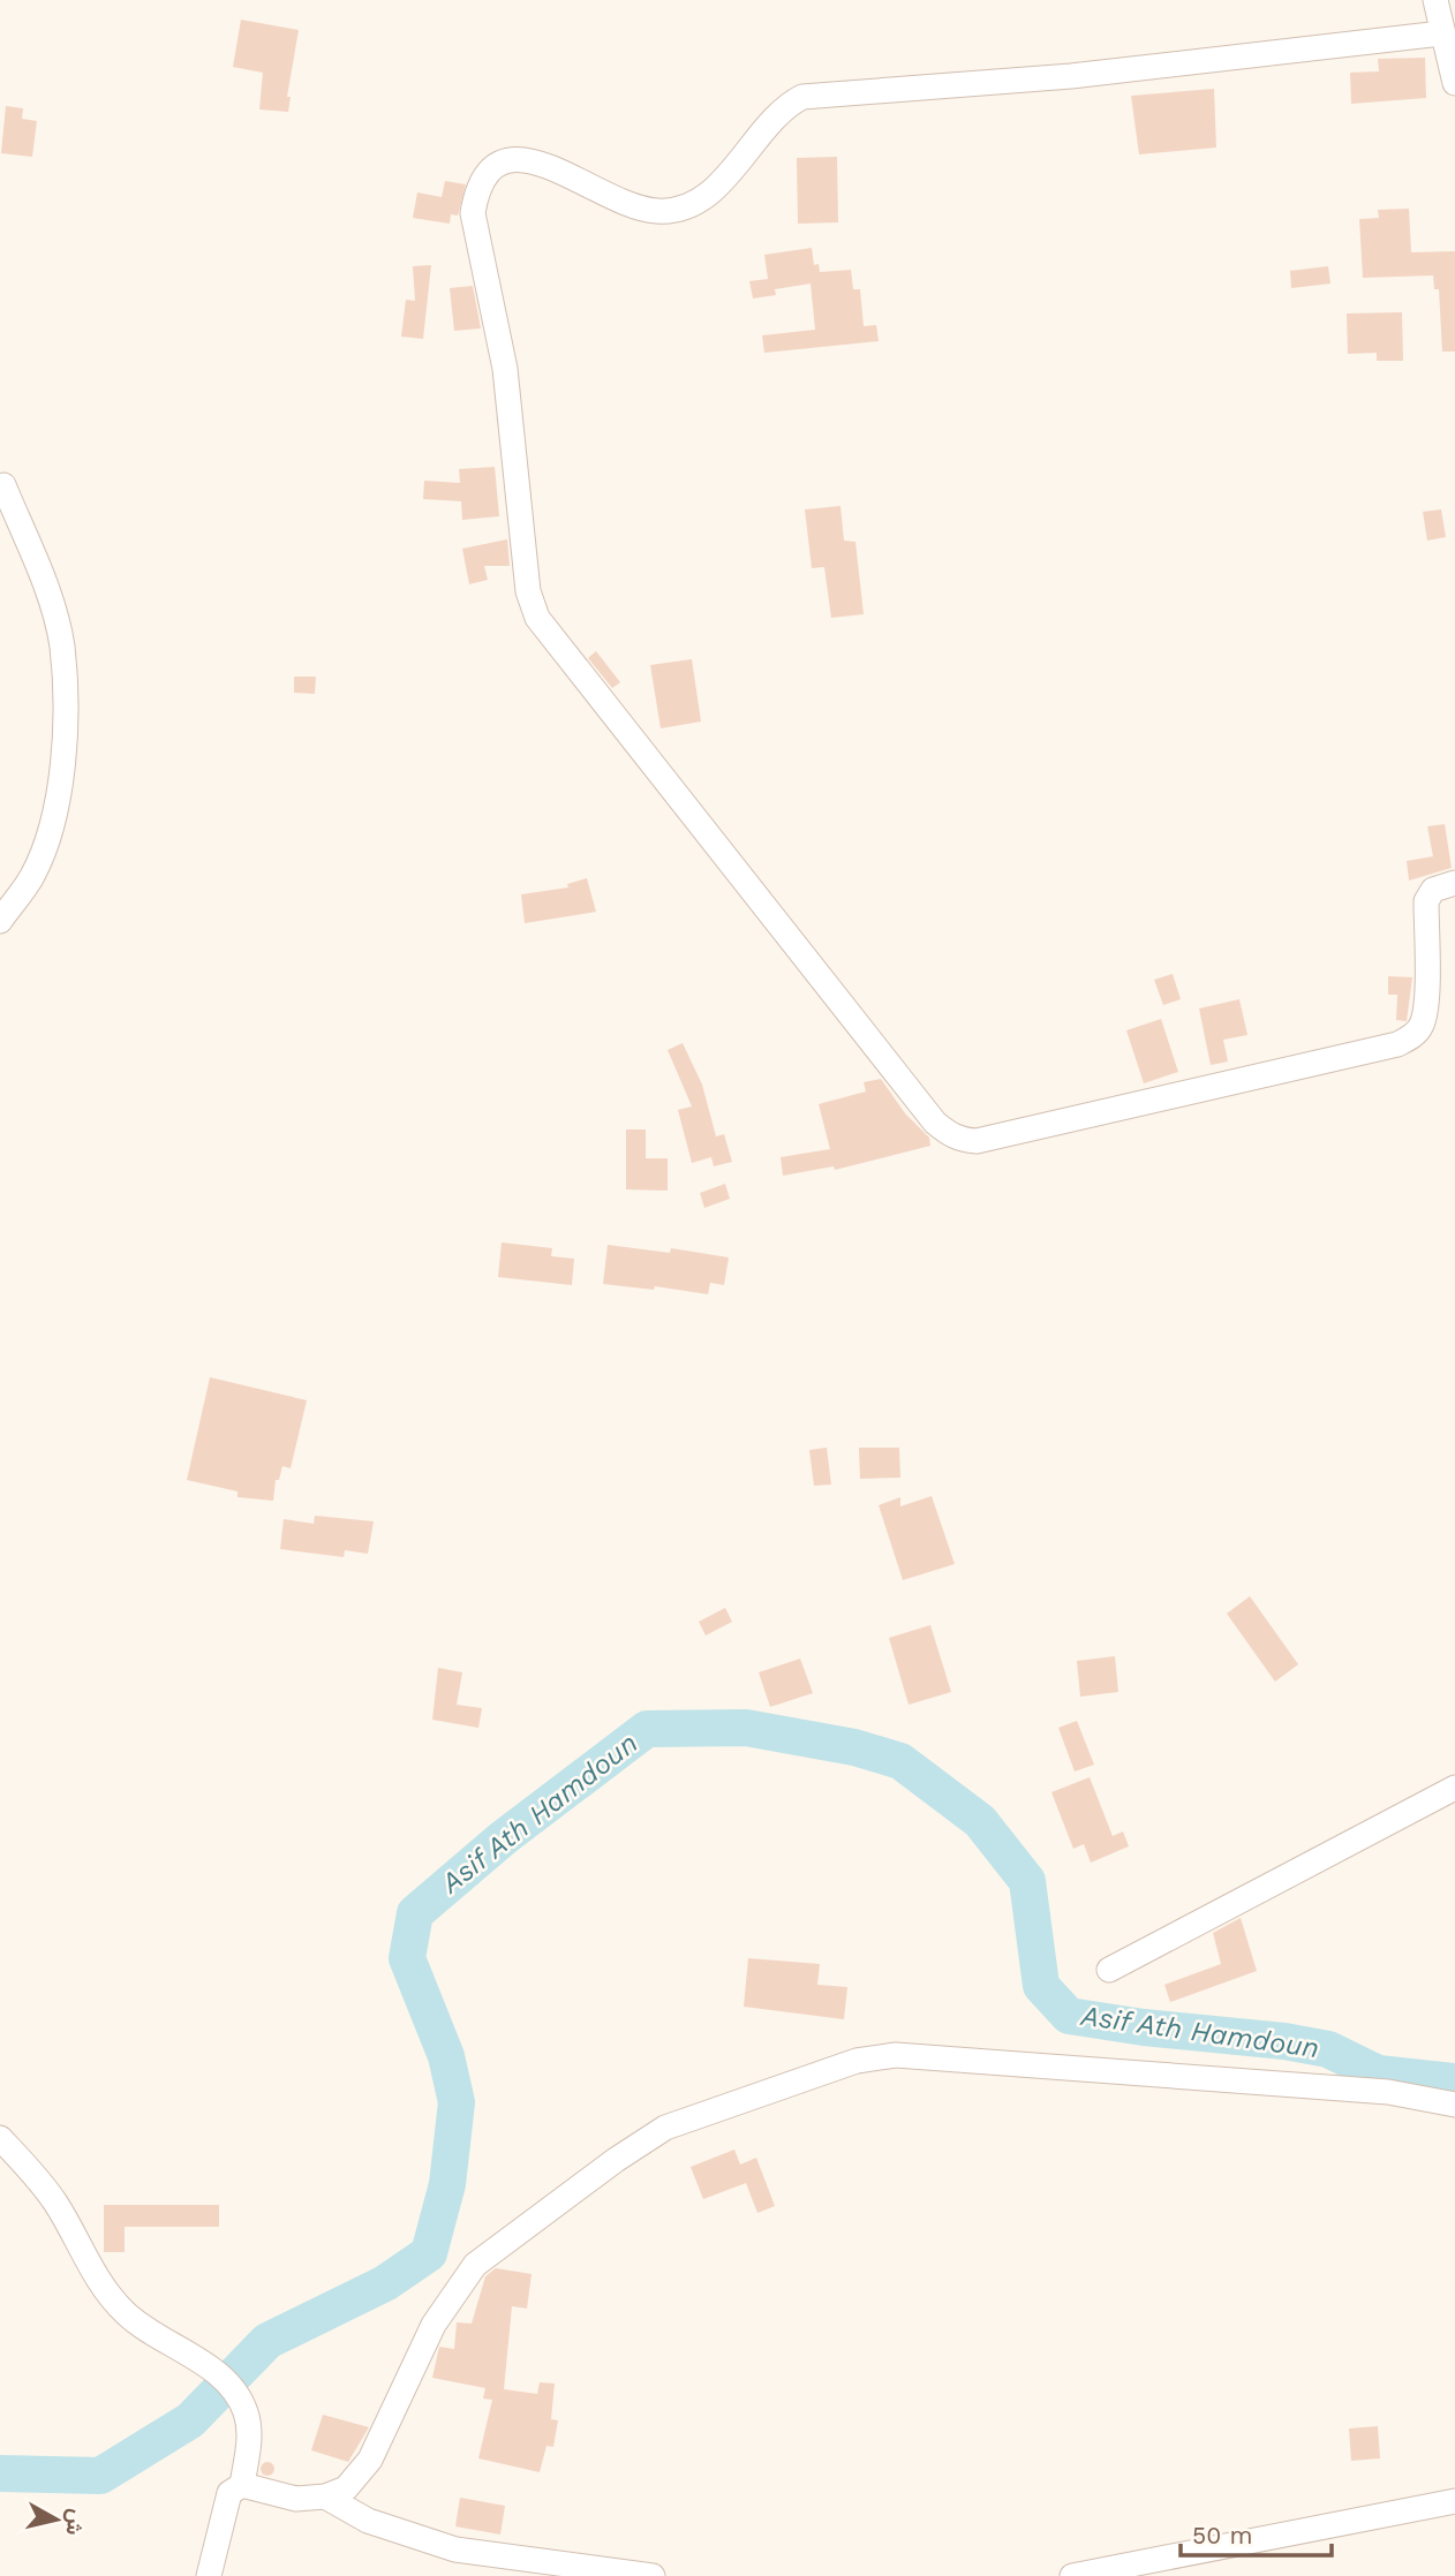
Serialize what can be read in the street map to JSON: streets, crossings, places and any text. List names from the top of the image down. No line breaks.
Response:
{"water":["Asif Ath Hamdoun"],"scale_bar":"50 m","north":"right"}
